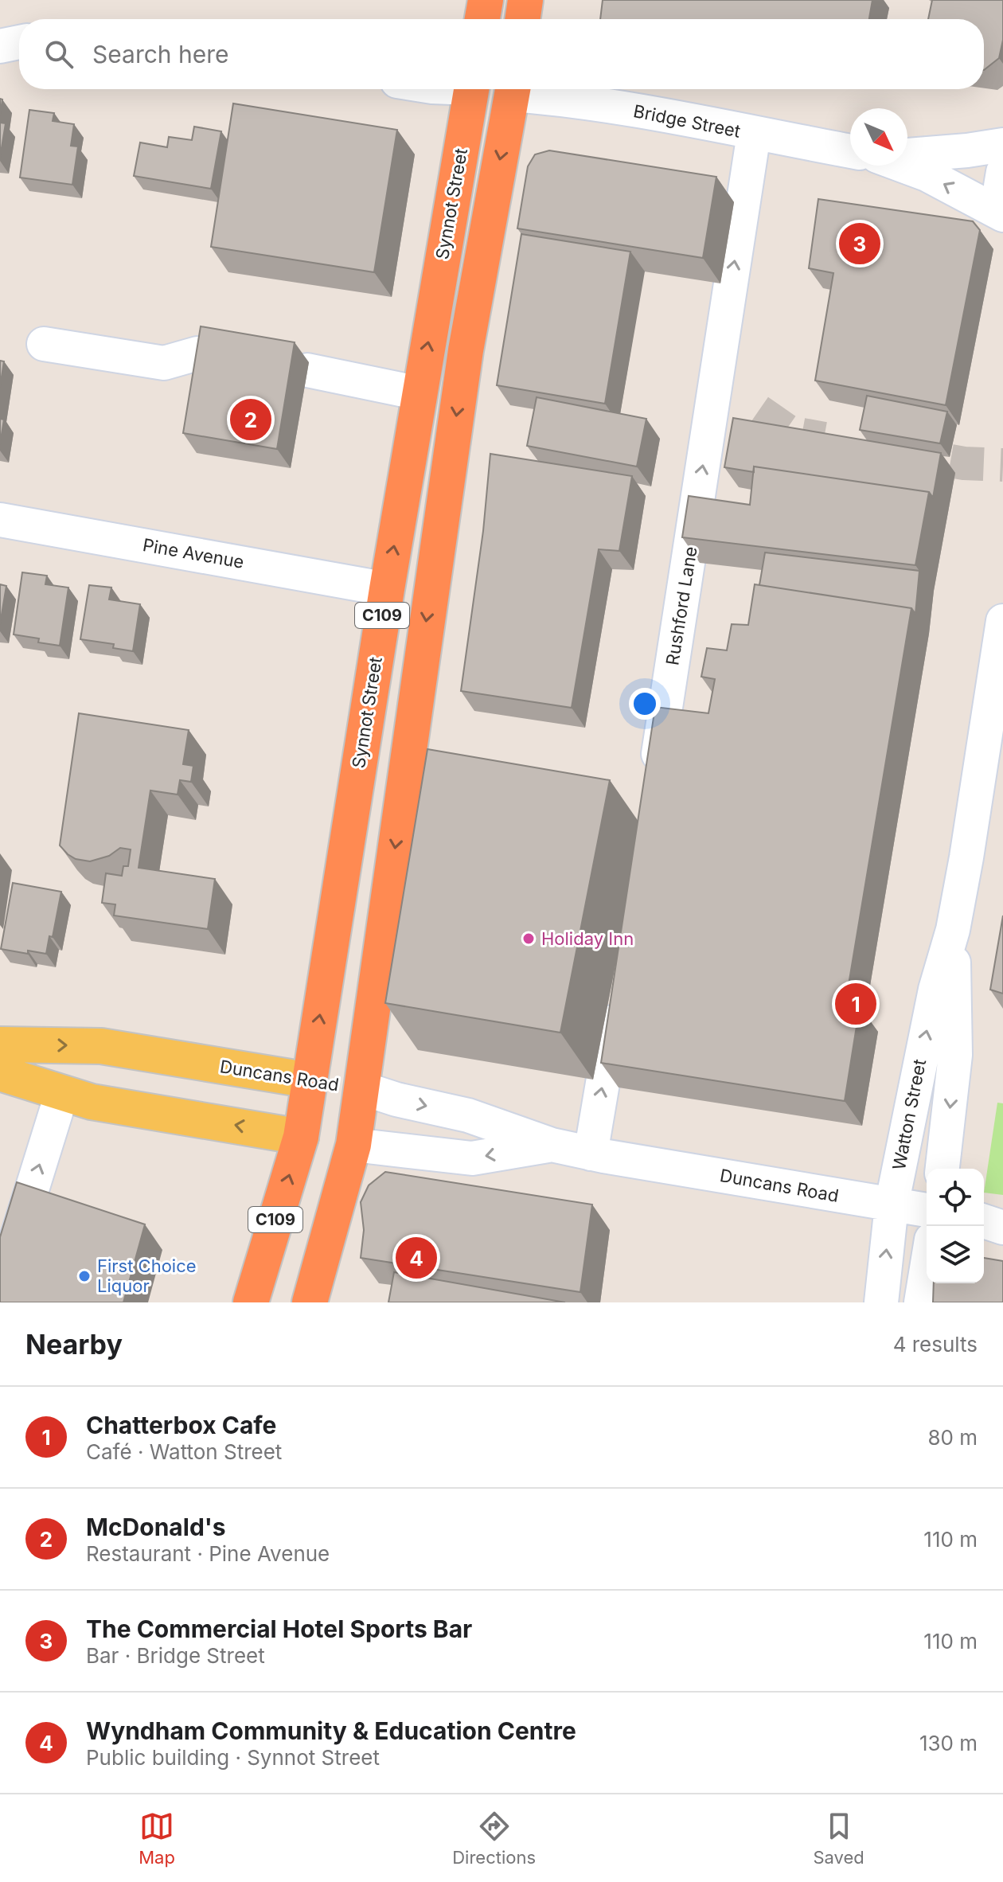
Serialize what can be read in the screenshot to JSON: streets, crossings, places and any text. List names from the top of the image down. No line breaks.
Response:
{"streets":{"highway":["Synnot Street","C109","Duncans Road"],"street":["Bridge Street","Pine Avenue","Rushford Lane","Watton Street"]},"crossings":[["Bridge Street","Rushford Lane"],["Synnot Street","Pine Avenue"],["Synnot Street","Duncans Road"],["C109","Duncans Road"],["Duncans Road","Watton Street"]],"one_way":["Rushford Lane"],"places":["Holiday Inn","First Choice Liquor"],"north":"bottom right","page":{"search":"Search here","pins":["3","2","1","4"],"heading":["Nearby","4 results"],"list":[{"mark":"1","name":"Chatterbox Cafe","note":"Café · Watton Street","value":"80 m"},{"mark":"2","name":"McDonald's","note":"Restaurant · Pine Avenue","value":"110 m"},{"mark":"3","name":"The Commercial Hotel Sports Bar","note":"Bar · Bridge Street","value":"110 m"},{"mark":"4","name":"Wyndham Community & Education Centre","note":"Public building · Synnot Street","value":"130 m"}],"nav":["Map","Directions","Saved"]}}
